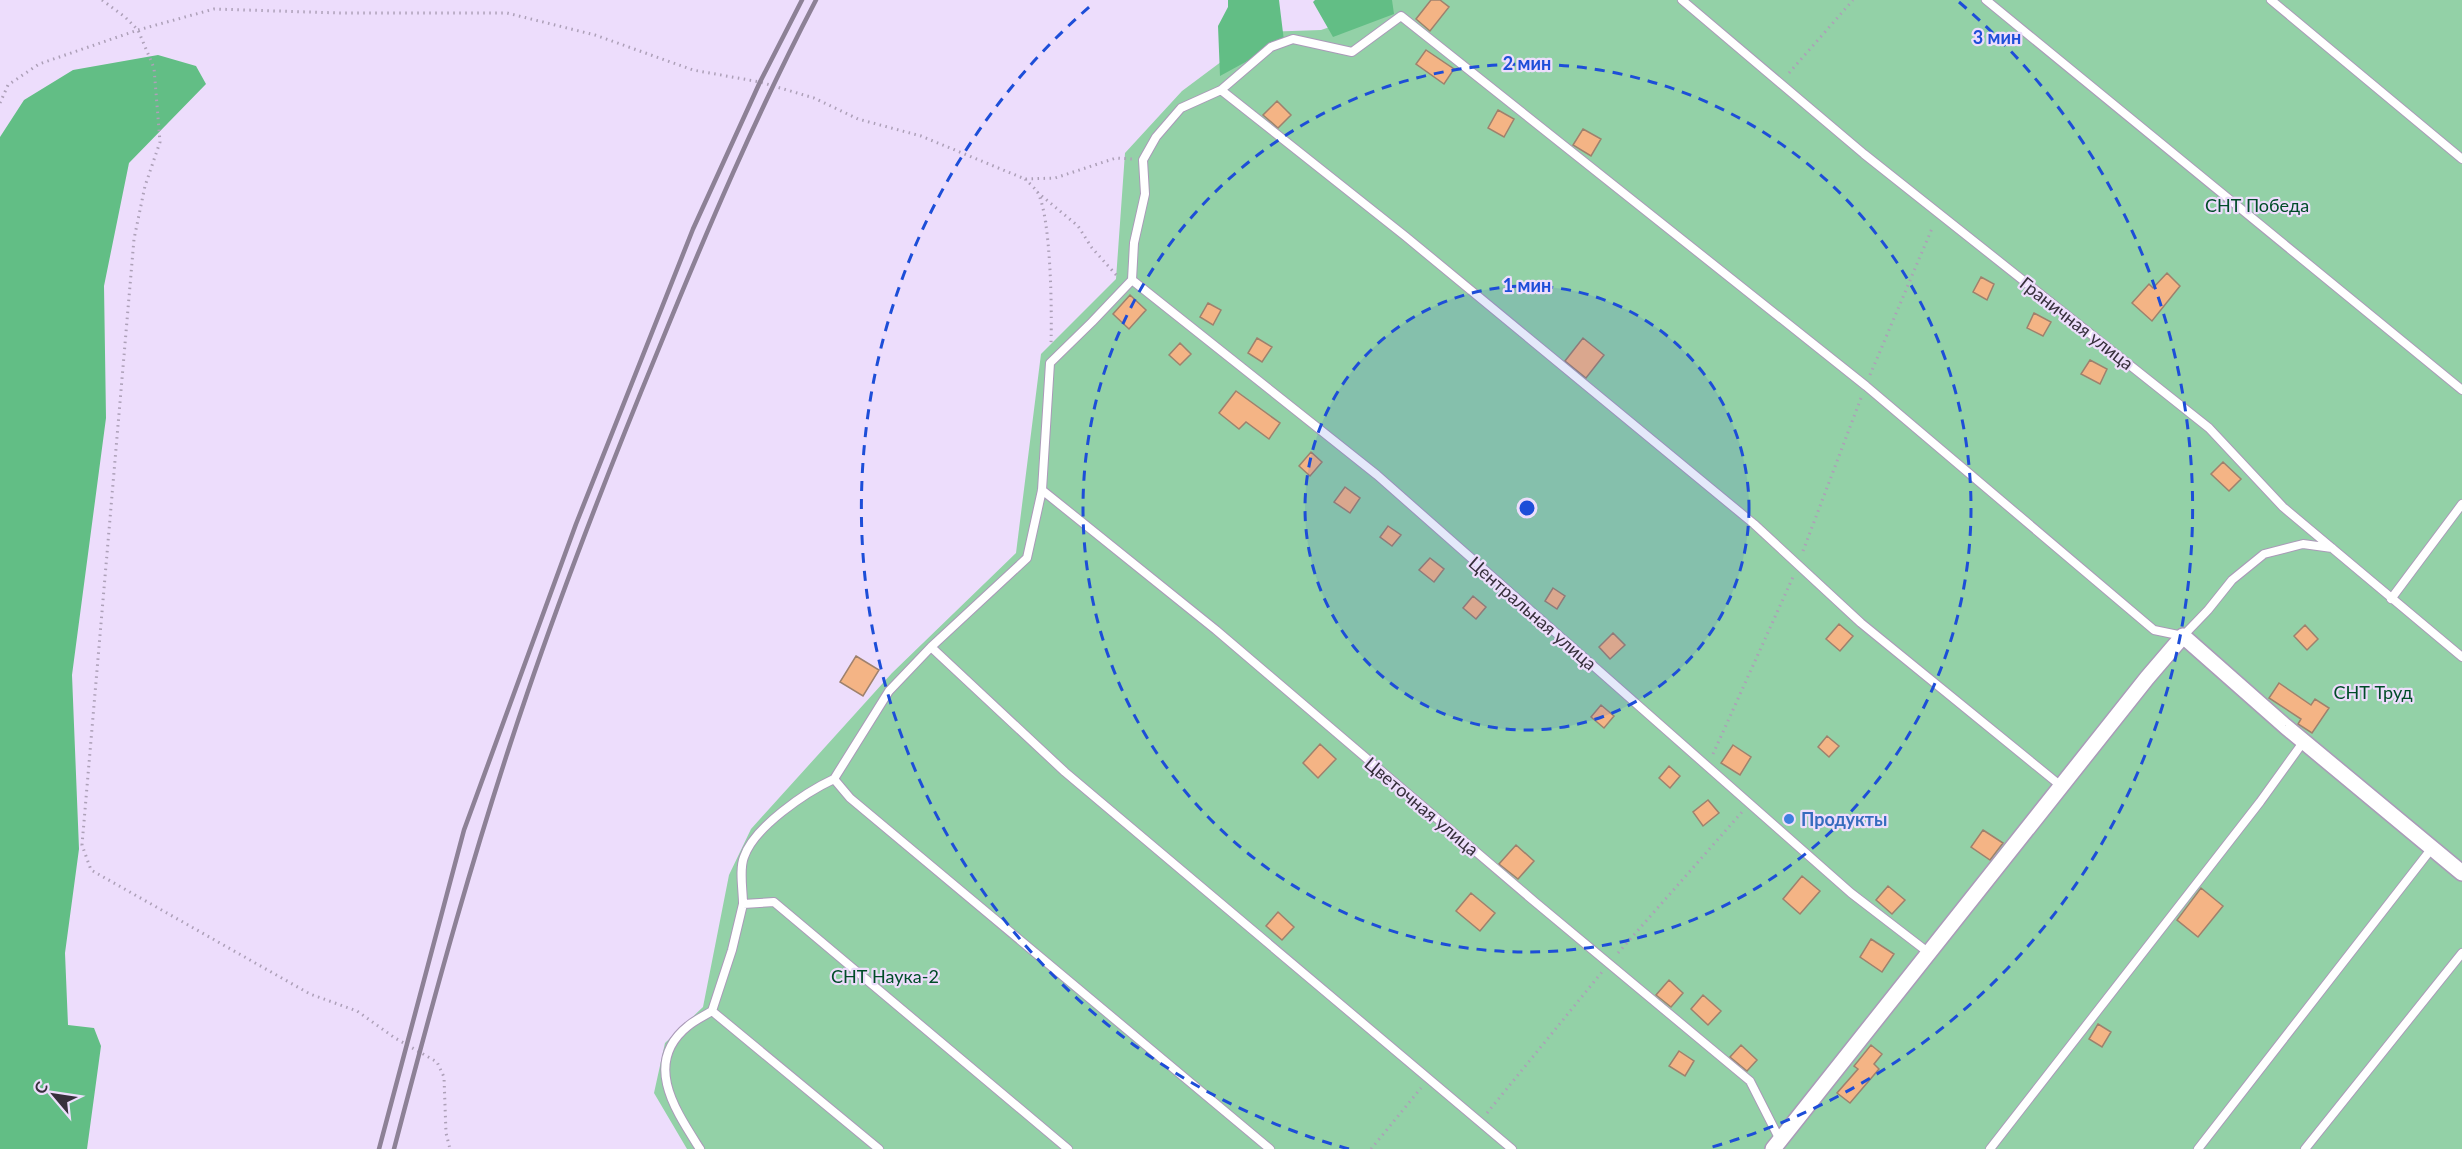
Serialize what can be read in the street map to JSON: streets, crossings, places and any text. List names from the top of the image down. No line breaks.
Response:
{"streets":{"lane":["Граничная улица","Центральная улица","Цветочная улица"]},"parks":["СНТ Победа","СНТ Труд","СНТ Наука-2"],"places":["Продукты"],"north":"top left","rings":["3 мин","2 мин","1 мин"]}
